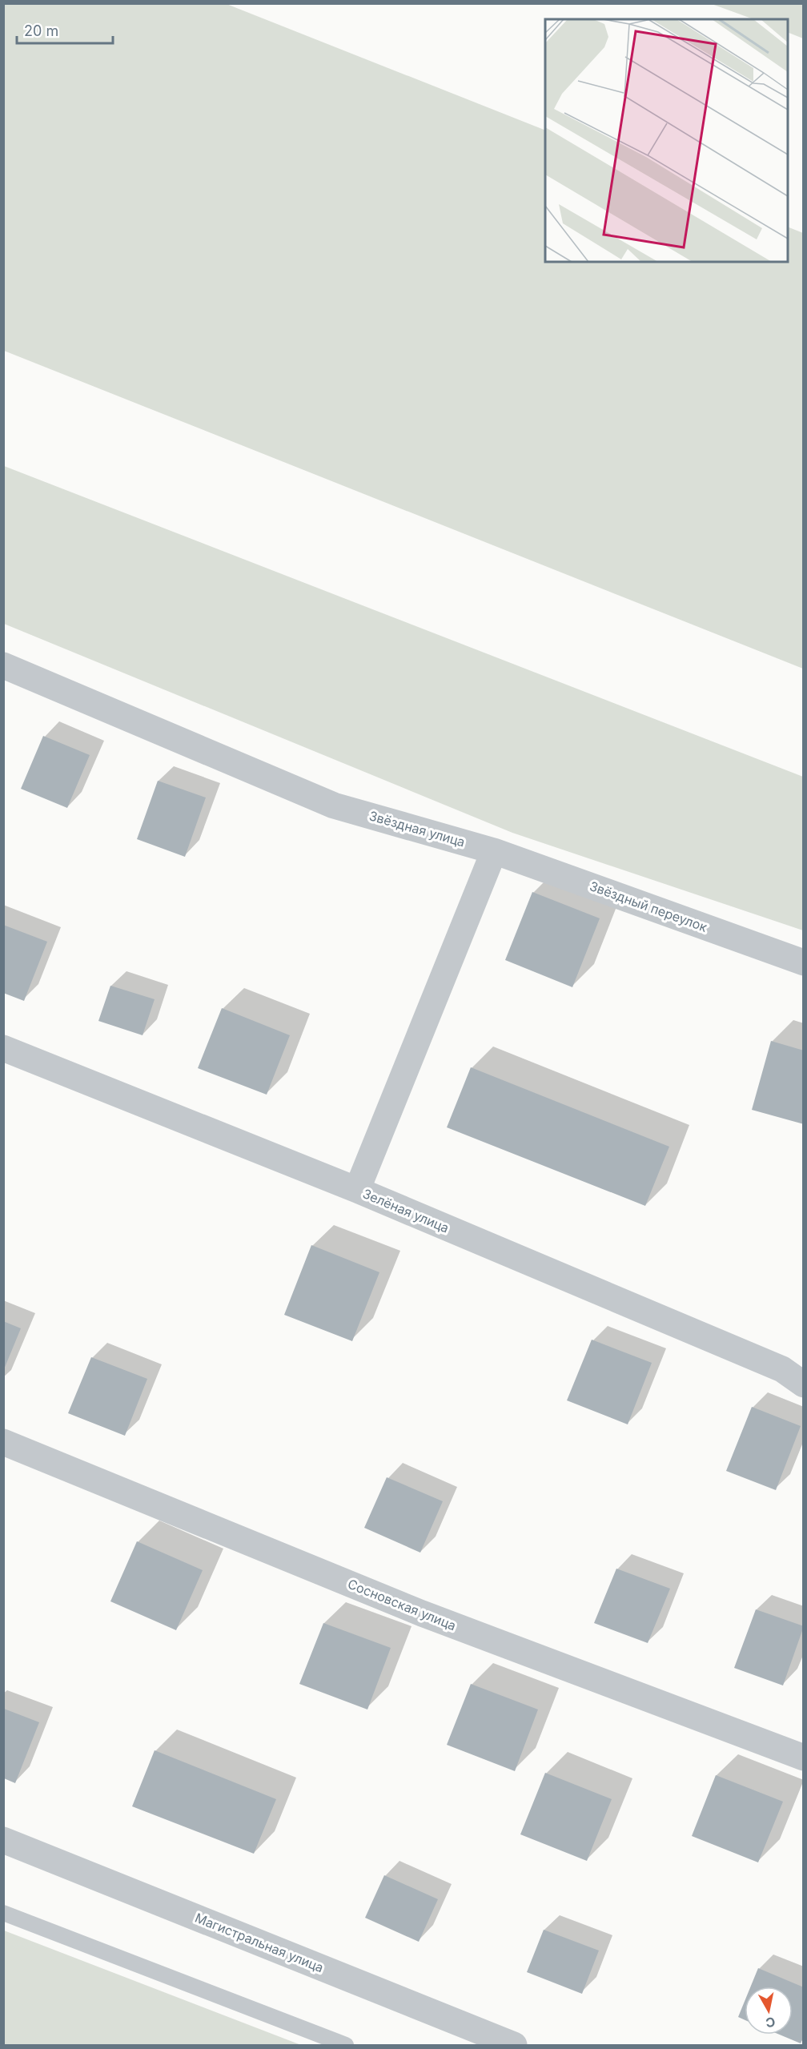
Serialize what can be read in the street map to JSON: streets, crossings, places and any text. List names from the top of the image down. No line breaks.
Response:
{"streets":{"street":["Звёздная улица","Звёздный переулок","Зелёная улица","Сосновская улица","Магистральная улица"]},"crossings":[["Звёздная улица","Звёздный переулок"]],"scale_bar":"20 m","north":"bottom"}
